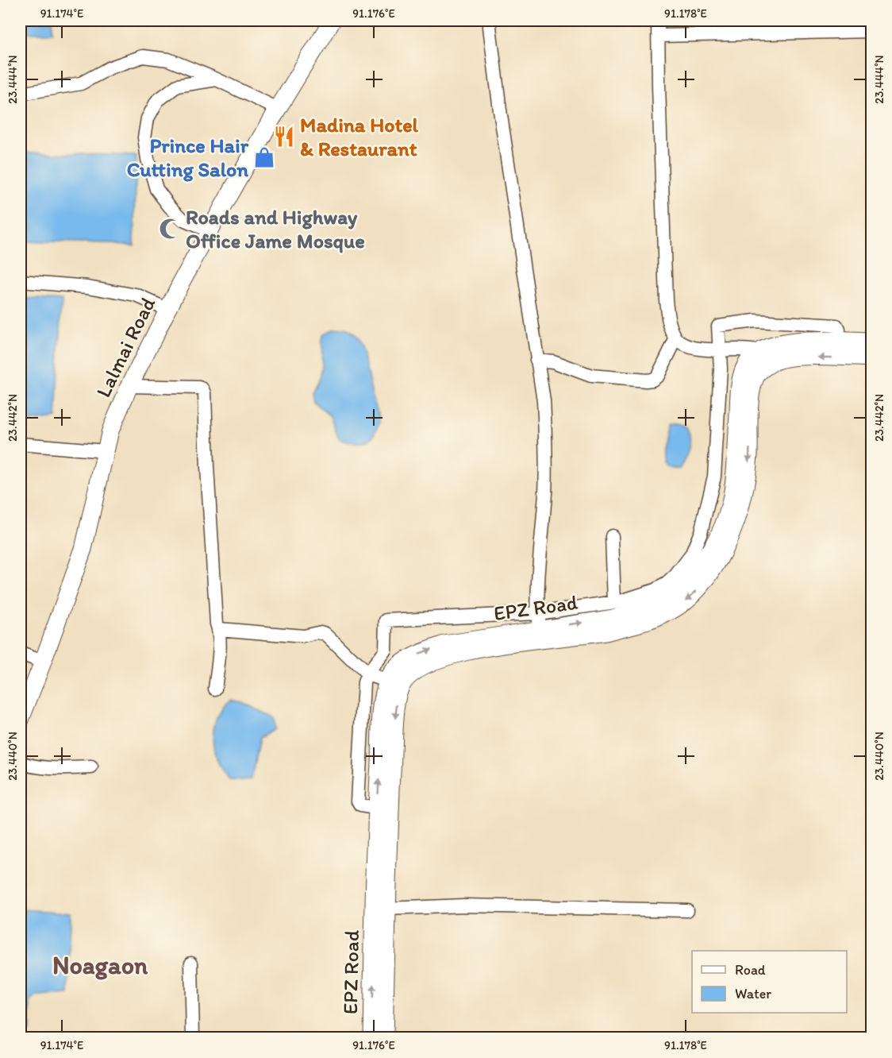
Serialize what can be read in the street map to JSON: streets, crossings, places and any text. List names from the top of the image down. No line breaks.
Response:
{"streets":{"main road":["Lalmai Road","EPZ Road"]},"districts":["Noagaon"],"places":{"restaurant":["Madina Hotel & Restaurant"],"shop":["Prince Hair Cutting Salon"],"mosque":["Roads and Highway Office Jame Mosque"]},"legend":["Road","Water"],"coordinates":["91.174°E","91.176°E","91.178°E","23.444°N","23.442°N","23.440°N"]}
